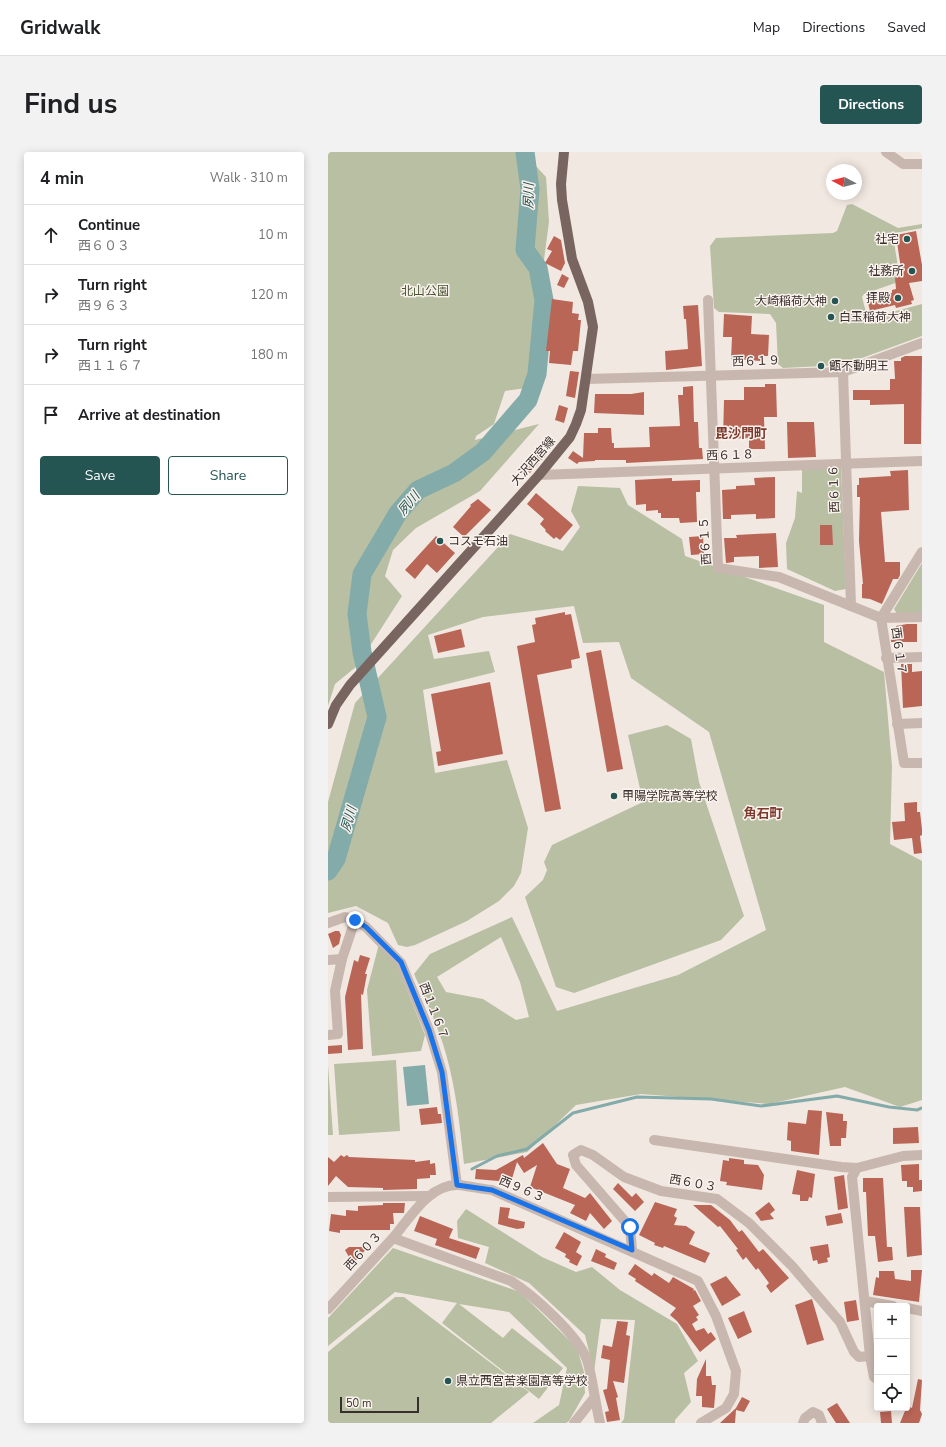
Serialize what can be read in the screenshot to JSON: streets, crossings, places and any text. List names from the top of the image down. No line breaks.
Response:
{"streets":{"main road":["大沢西宮線"],"street":["西６１９","西６１８","西６１６","西６１５","西６１７","西１１６７","西６０３","西９６３"]},"crossings":[["西６１９","大沢西宮線"],["西６１９","西６１６"],["西６１９","西６１５"],["西６１８","大沢西宮線"],["西６１８","西６１６"],["西６１８","西６１５"],["西６１６","西６１５"],["西６１５","西６１７"],["西１１６７","西９６３"],["西６０３","西９６３"]],"districts":["毘沙門町","角石町"],"water":["夙川"],"parks":["北山公園"],"places":["社宅","社務所","拝殿","大崎稲荷大神","白玉稲荷大神","甑不動明王","コスモ石油","甲陽学院高等学校","県立西宮苦楽園高等学校"],"scale_bar":"50 m","north":"left","page":{"header":"Gridwalk","nav":["Map","Directions","Saved"],"title":"Find us","buttons":["Directions",["Save","Share"]],"heading":["4 min","Walk · 310 m"],"list":[["Continue","西６０３","10 m"],["Turn right","西９６３","120 m"],["Turn right","西１１６７","180 m"],"Arrive at destination"],"map_buttons":["+","−"],"scale":"50 m"}}
